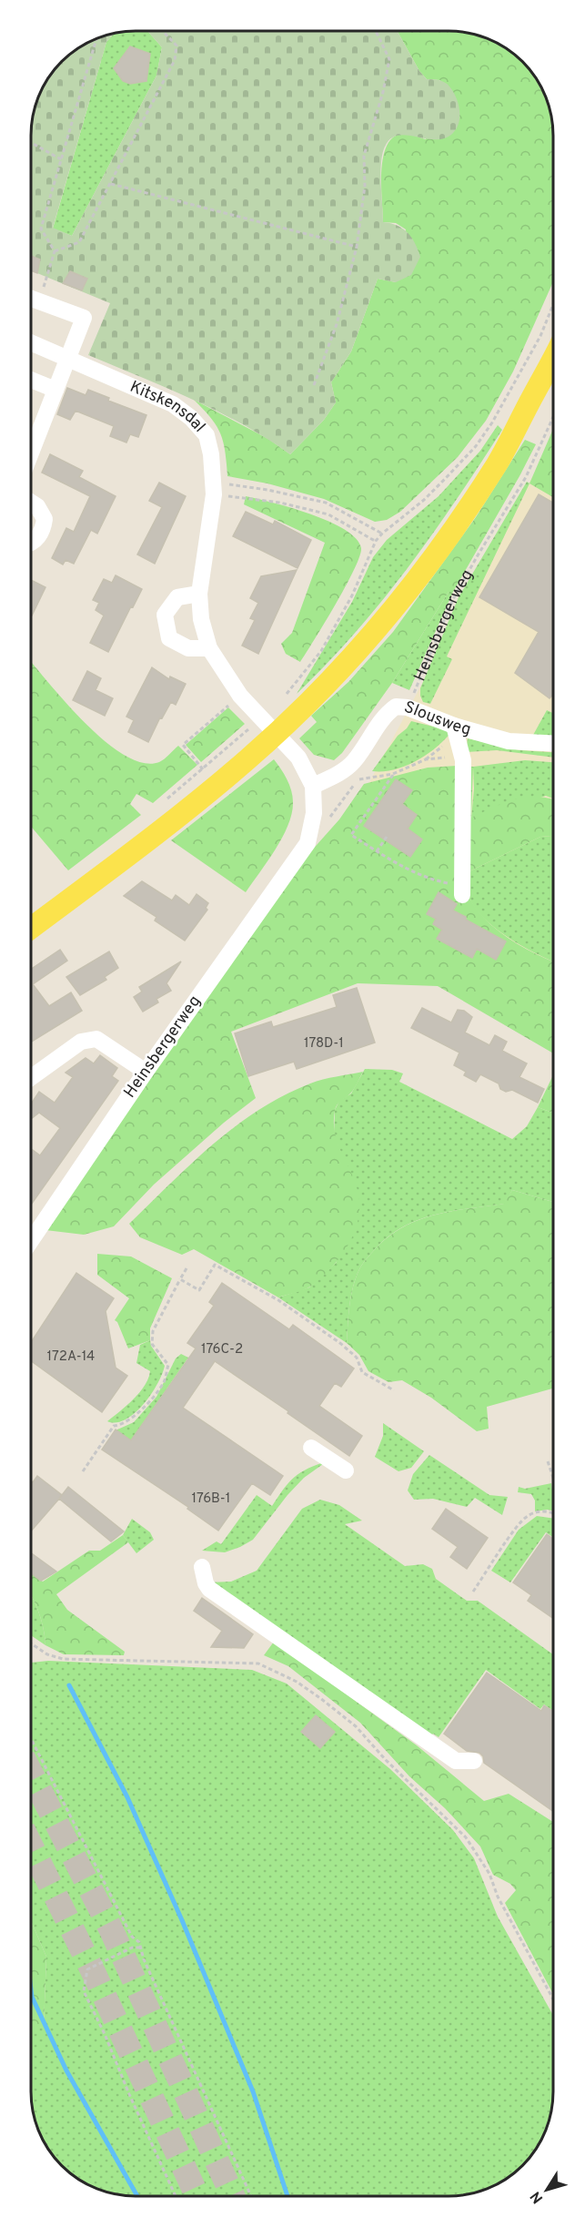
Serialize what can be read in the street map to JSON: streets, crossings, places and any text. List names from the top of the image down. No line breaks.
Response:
{"streets":{"street":["Kitskensdal","Heinsbergerweg","Slousweg"]},"crossings":[["Kitskensdal","Heinsbergerweg"],["Heinsbergerweg","Slousweg"]],"house_numbers":["178D-1","176C-2","172A-14","176B-1"],"north":"bottom left"}
